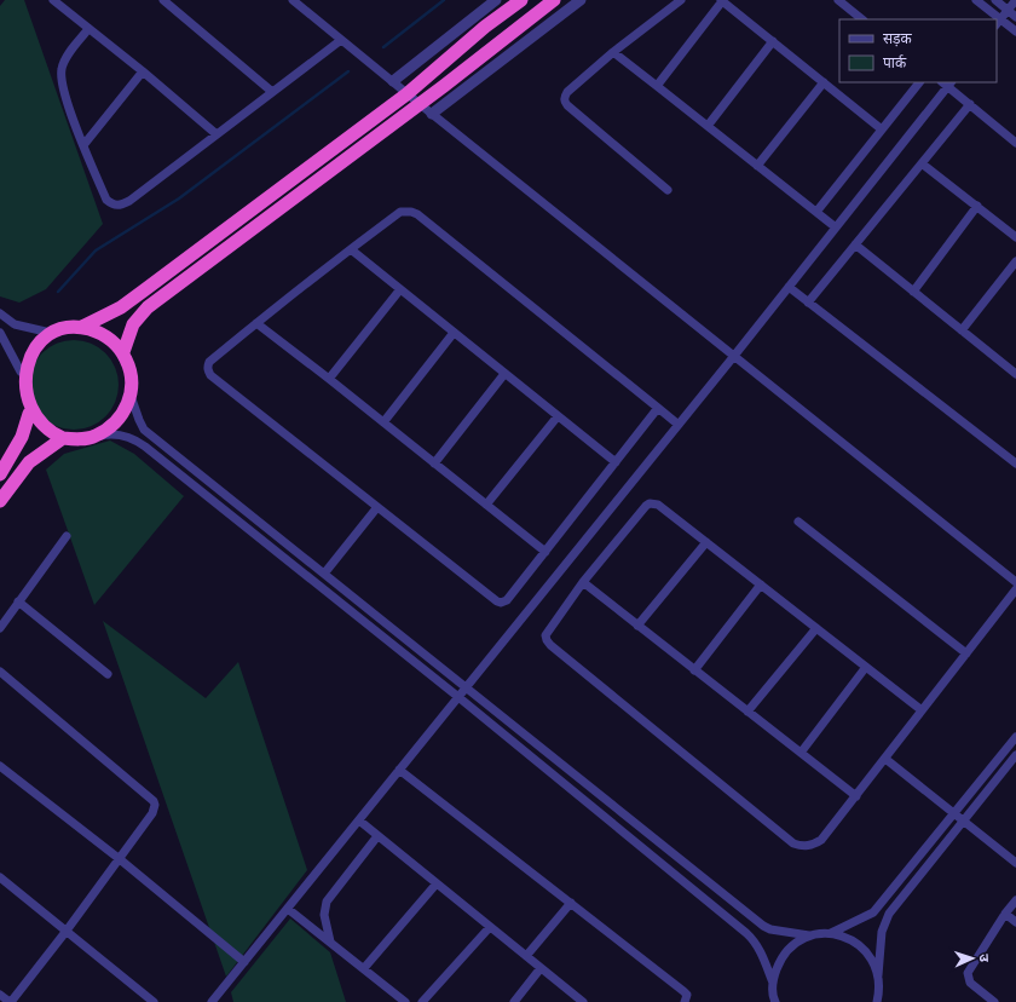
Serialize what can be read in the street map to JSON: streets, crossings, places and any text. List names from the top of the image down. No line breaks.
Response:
{"legend":["सड़क","पार्क"],"north":"right"}
